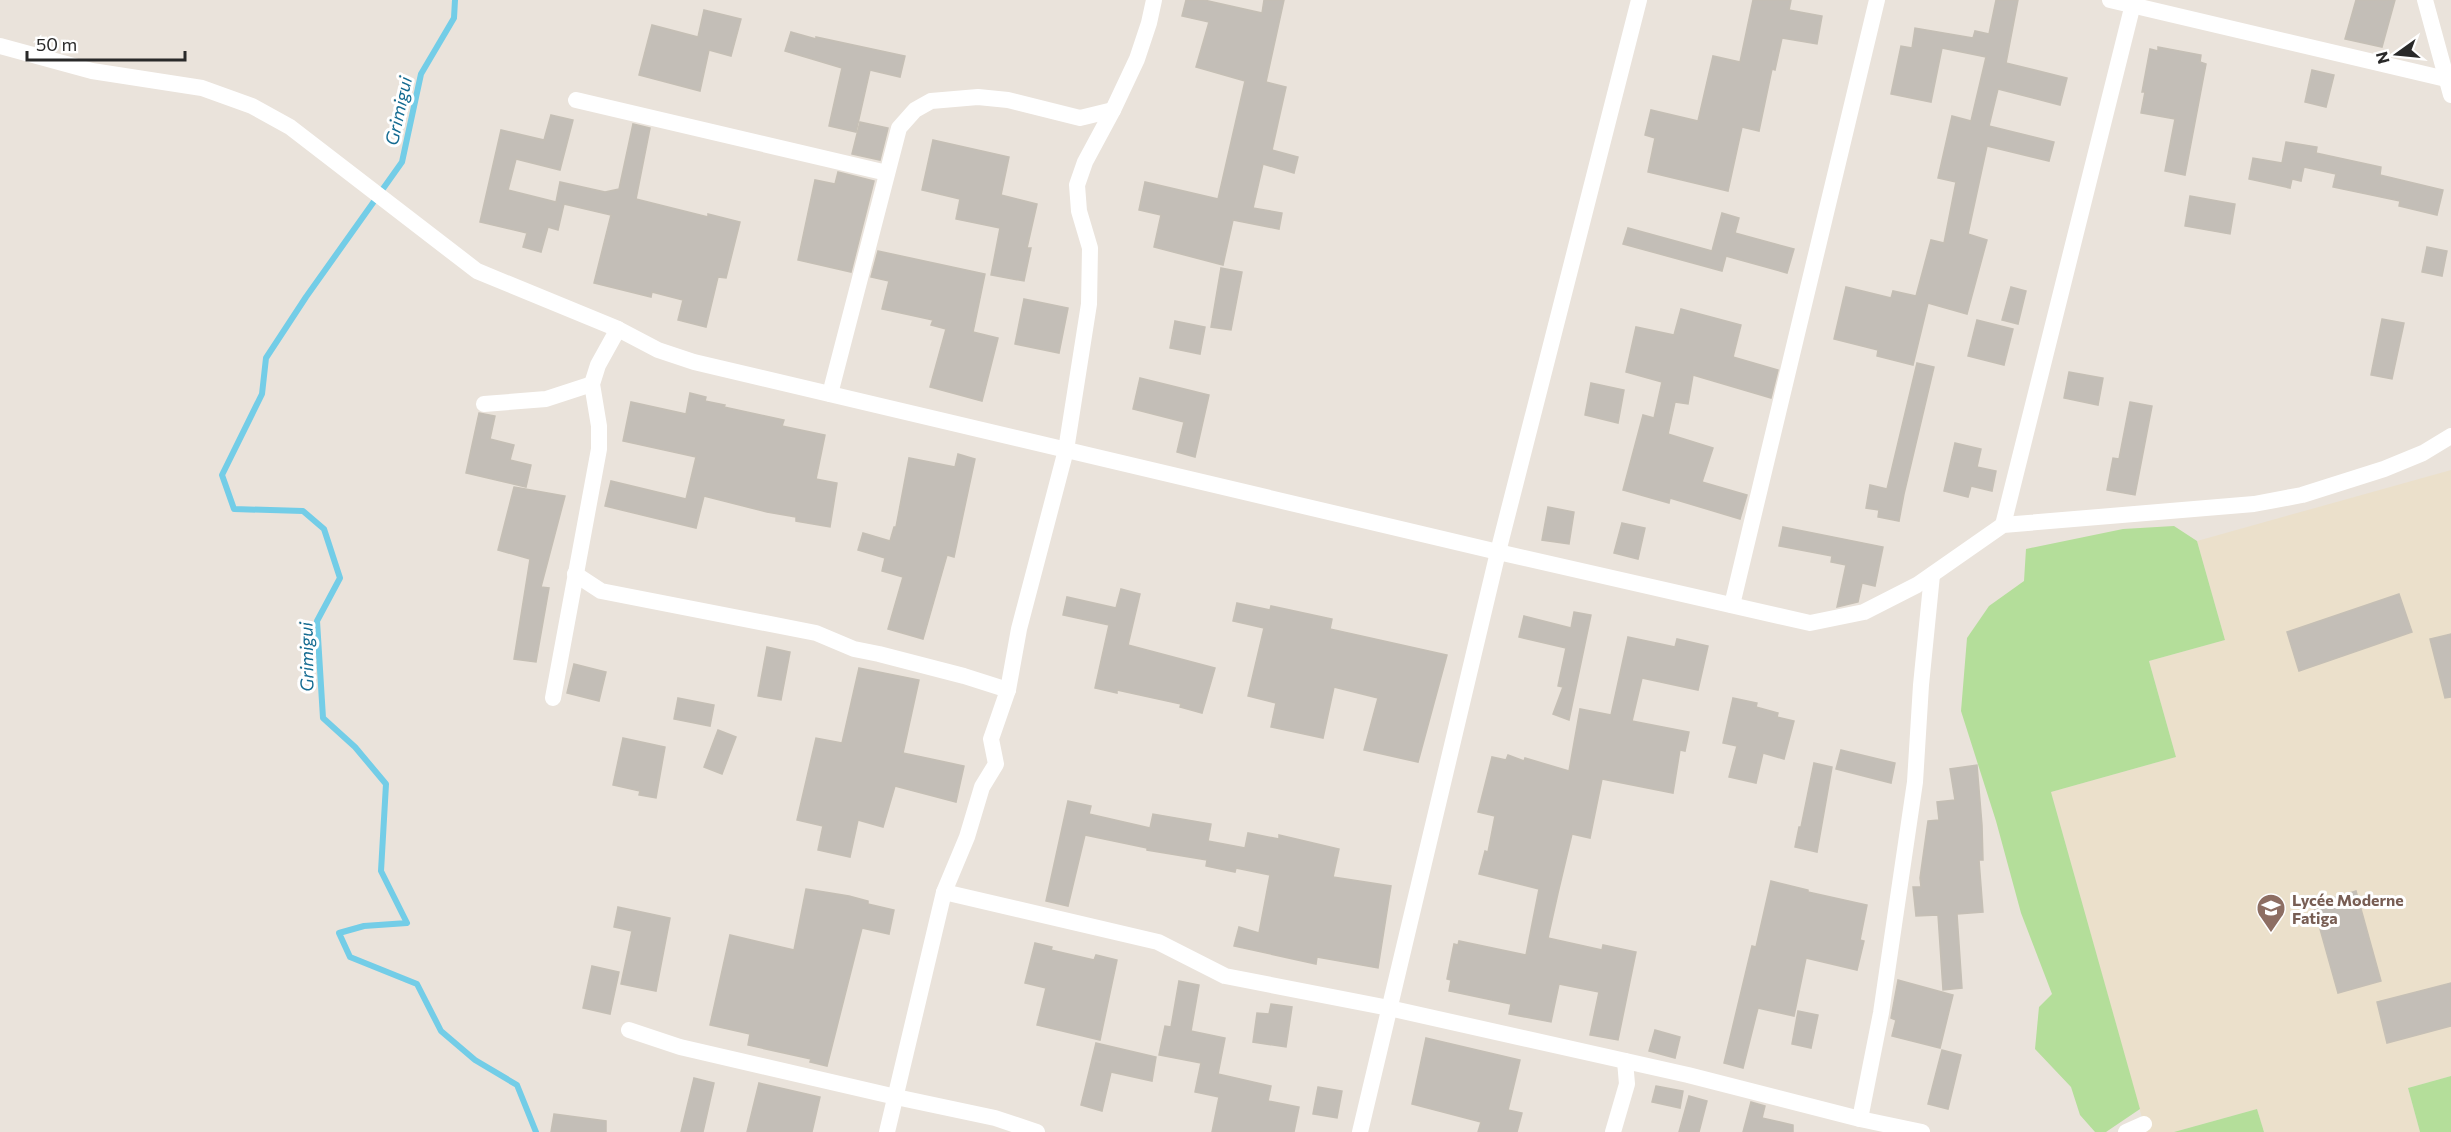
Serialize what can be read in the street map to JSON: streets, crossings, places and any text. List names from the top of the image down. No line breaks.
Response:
{"water":["Grimigui"],"places":{"school or university":["Lycée Moderne Fatiga"]},"scale_bar":"50 m","north":"left"}
